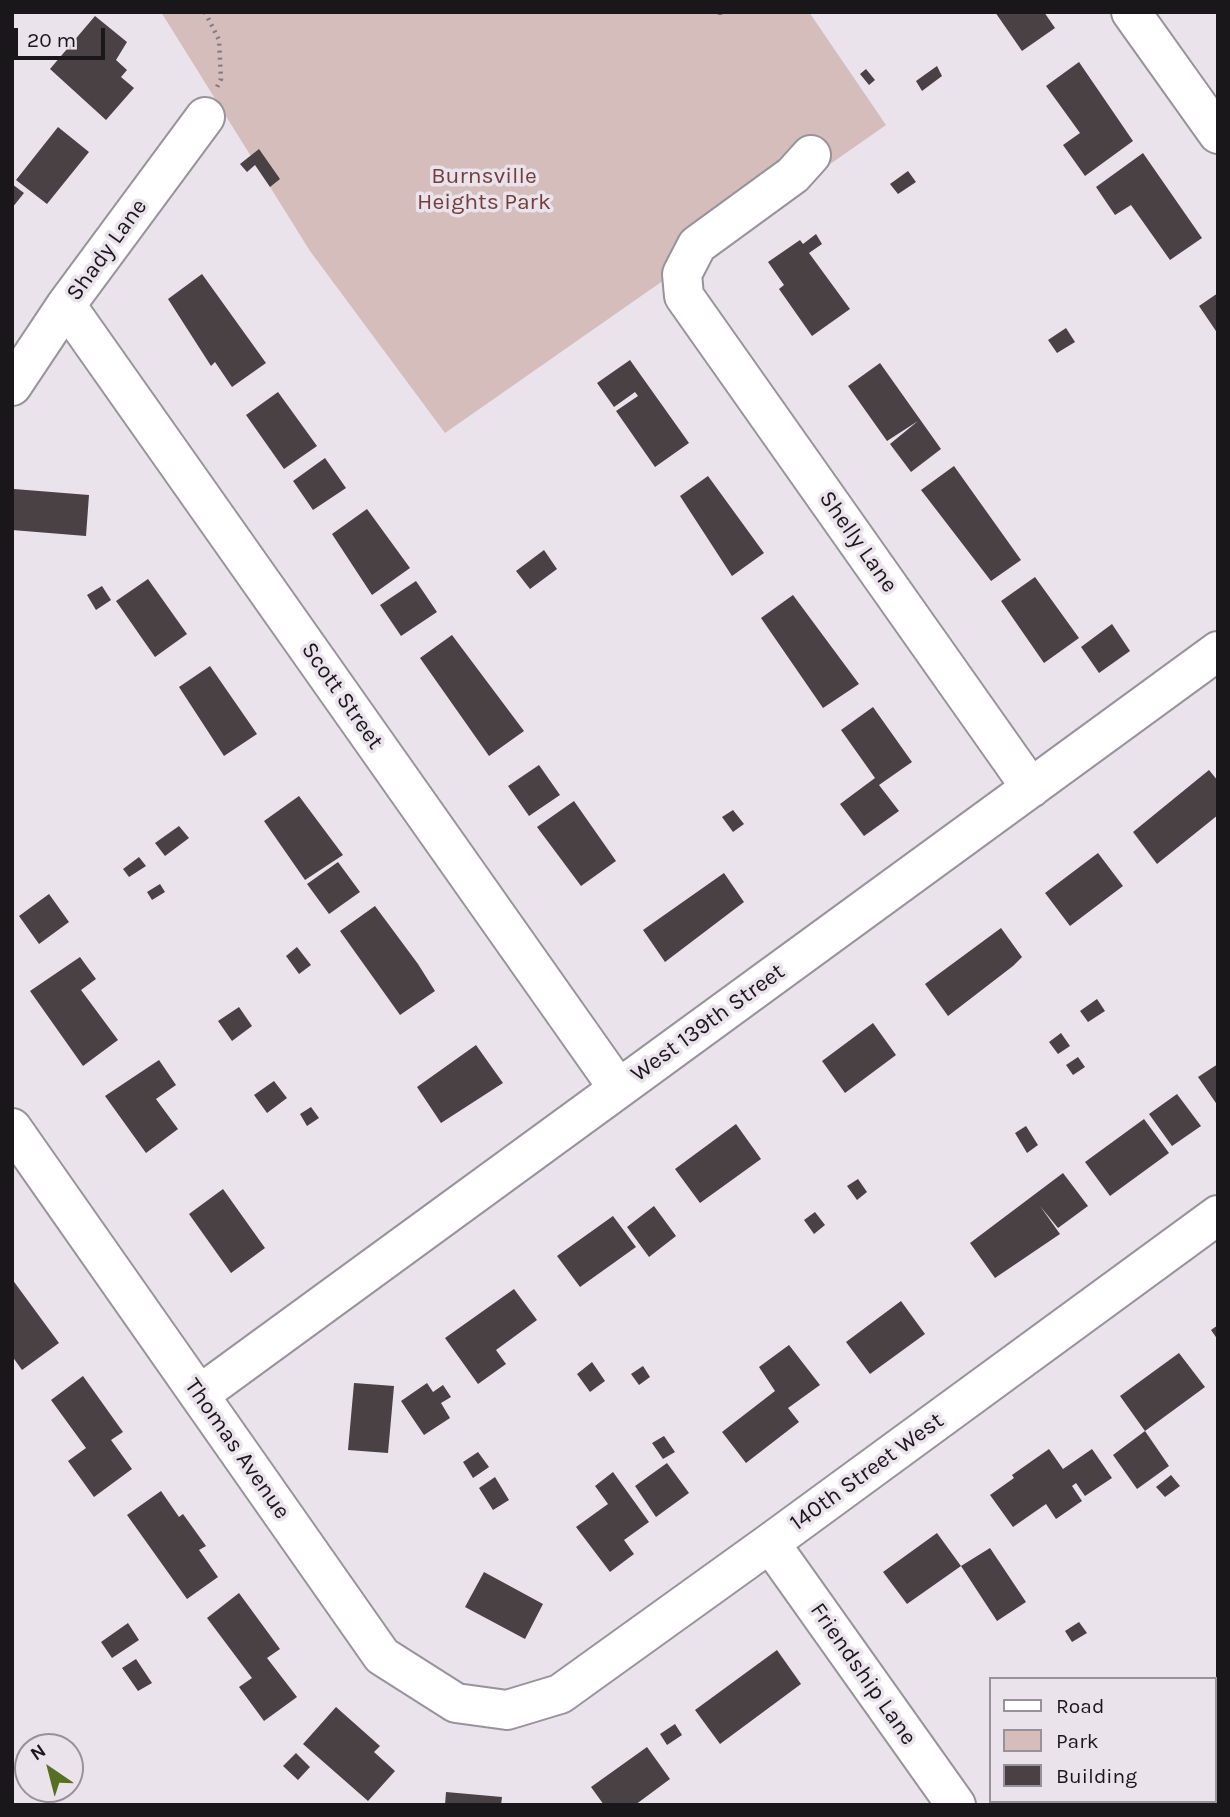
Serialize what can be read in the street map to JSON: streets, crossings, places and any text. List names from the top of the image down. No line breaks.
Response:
{"streets":{"street":["Shady Lane","Shelly Lane","Scott Street","West 139th Street","Thomas Avenue","140th Street West","Friendship Lane"]},"crossings":[["Shady Lane","Scott Street"],["Shelly Lane","West 139th Street"],["Scott Street","West 139th Street"],["West 139th Street","Thomas Avenue"],["Thomas Avenue","140th Street West"],["140th Street West","Friendship Lane"]],"parks":["Burnsville Heights Park"],"legend":["Road","Park","Building"],"scale_bar":"20 m","north":"top left"}
